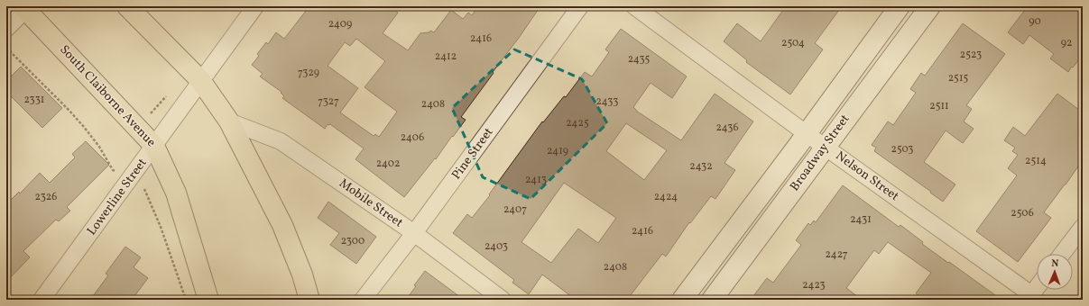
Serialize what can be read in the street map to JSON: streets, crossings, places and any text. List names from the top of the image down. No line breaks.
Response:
{"streets":{"main road":["South Claiborne Avenue"],"street":["Broadway Street","Pine Street","Nelson Street","Lowerline Street","Mobile Street"]},"crossings":[["South Claiborne Avenue","Lowerline Street"],["Broadway Street","Nelson Street"],["Pine Street","Mobile Street"]],"house_numbers":["90","2409","2416","2504","92","2523","2412","2435","7329","2515","2331","7327","2433","2408","2511","2425","2436","2406","2503","2419","2514","2402","2432","2413","2326","2424","2407","2506","2431","2416","2300","2403","2427","2408","2423"],"north":"top"}
